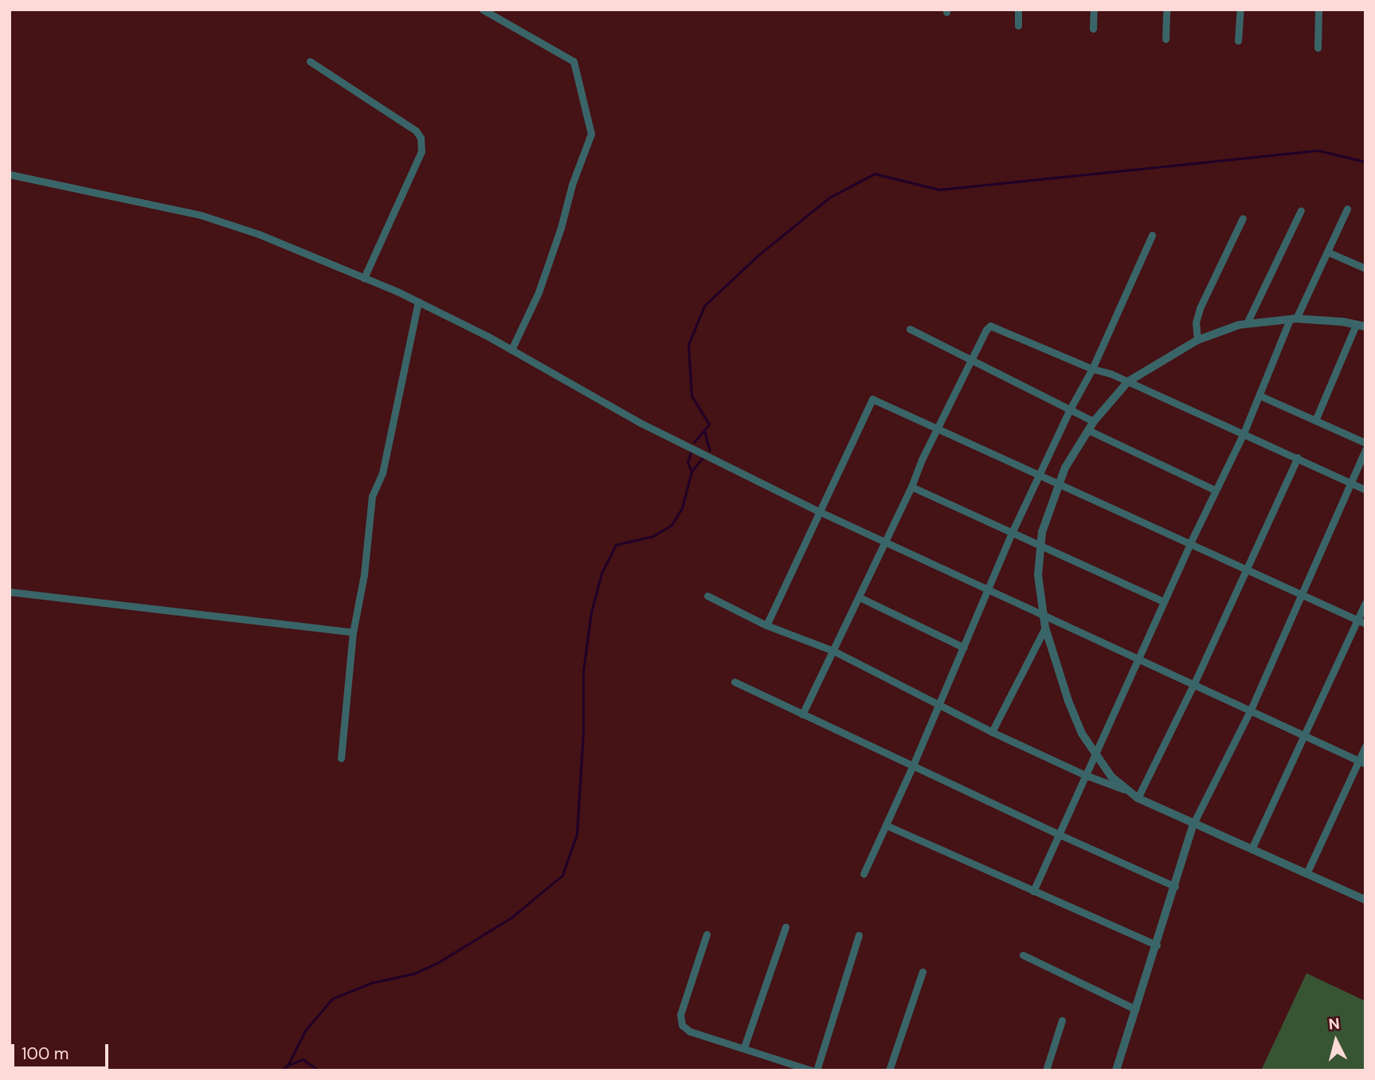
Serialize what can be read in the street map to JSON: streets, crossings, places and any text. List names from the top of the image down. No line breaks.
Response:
{"scale_bar":"100 m","north":"top"}
